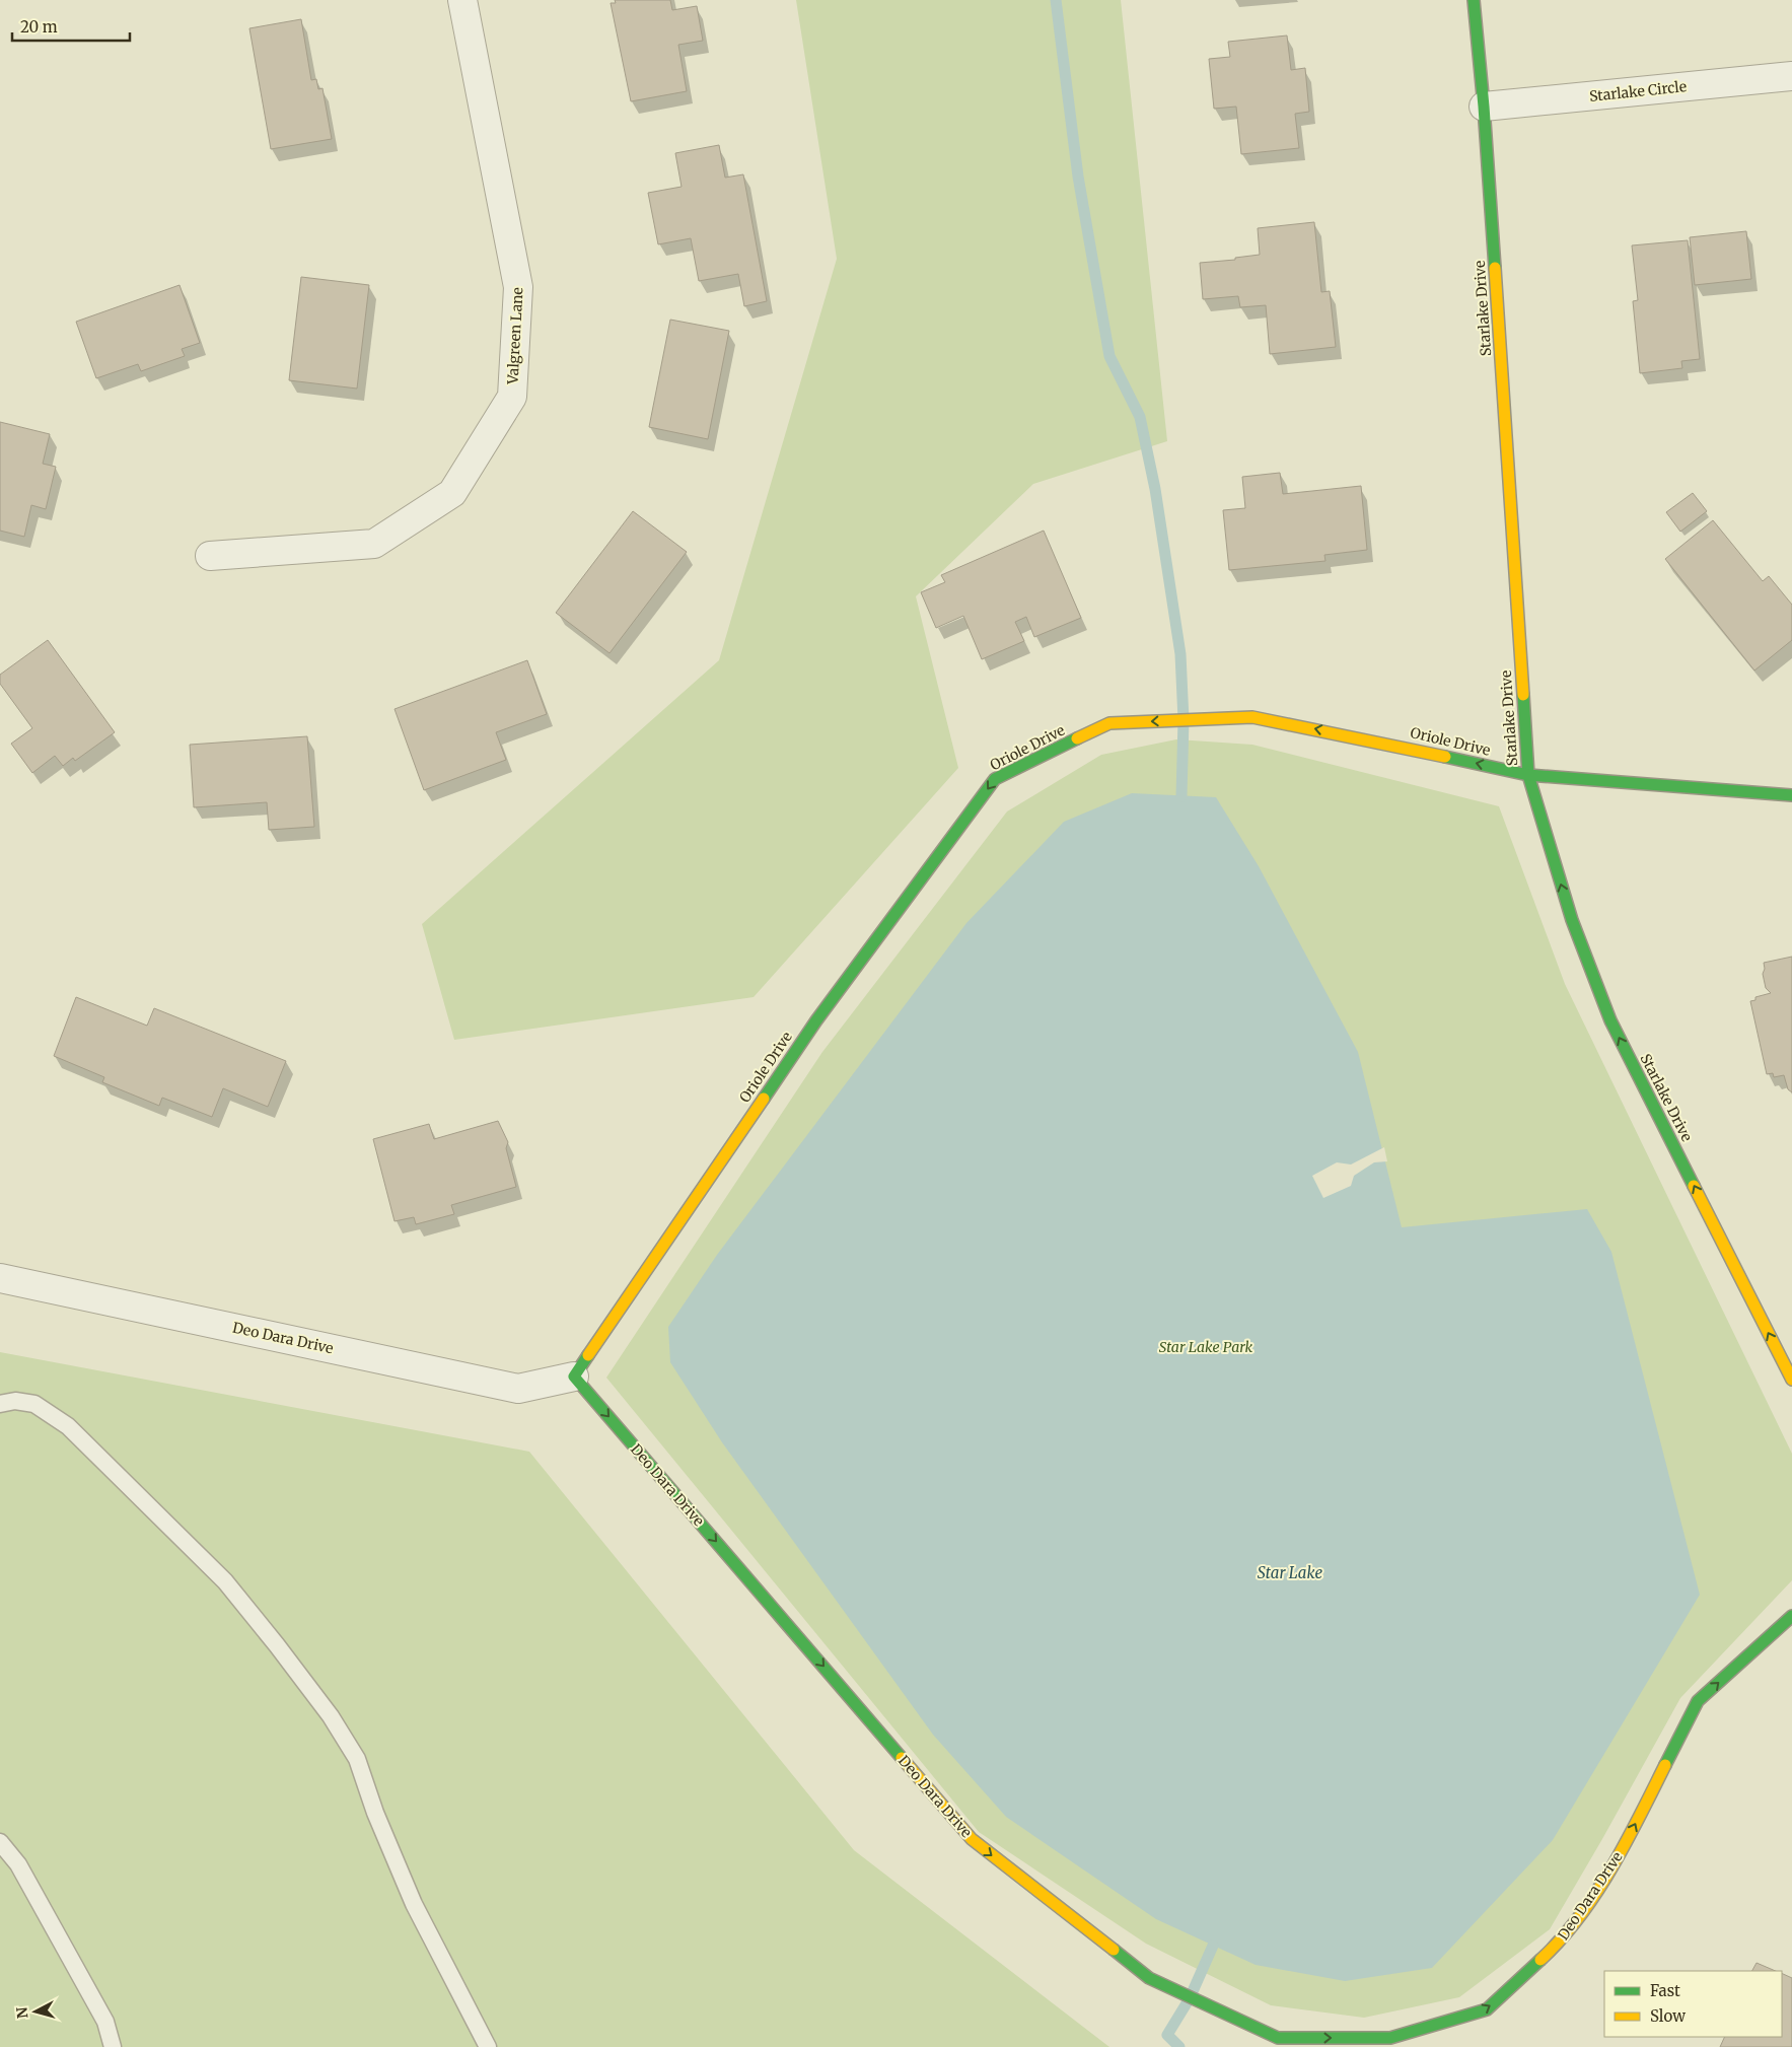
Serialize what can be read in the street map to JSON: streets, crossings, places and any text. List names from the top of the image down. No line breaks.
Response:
{"streets":{"street":["Starlake Circle","Starlake Drive","Valgreen Lane","Oriole Drive","Deo Dara Drive"]},"crossings":[["Starlake Circle","Starlake Drive"],["Starlake Drive","Oriole Drive"],["Oriole Drive","Deo Dara Drive"]],"one_way":["Starlake Drive","Oriole Drive"],"water":["Star Lake"],"parks":["Star Lake Park"],"legend":["Fast","Slow"],"scale_bar":"20 m","north":"left"}
